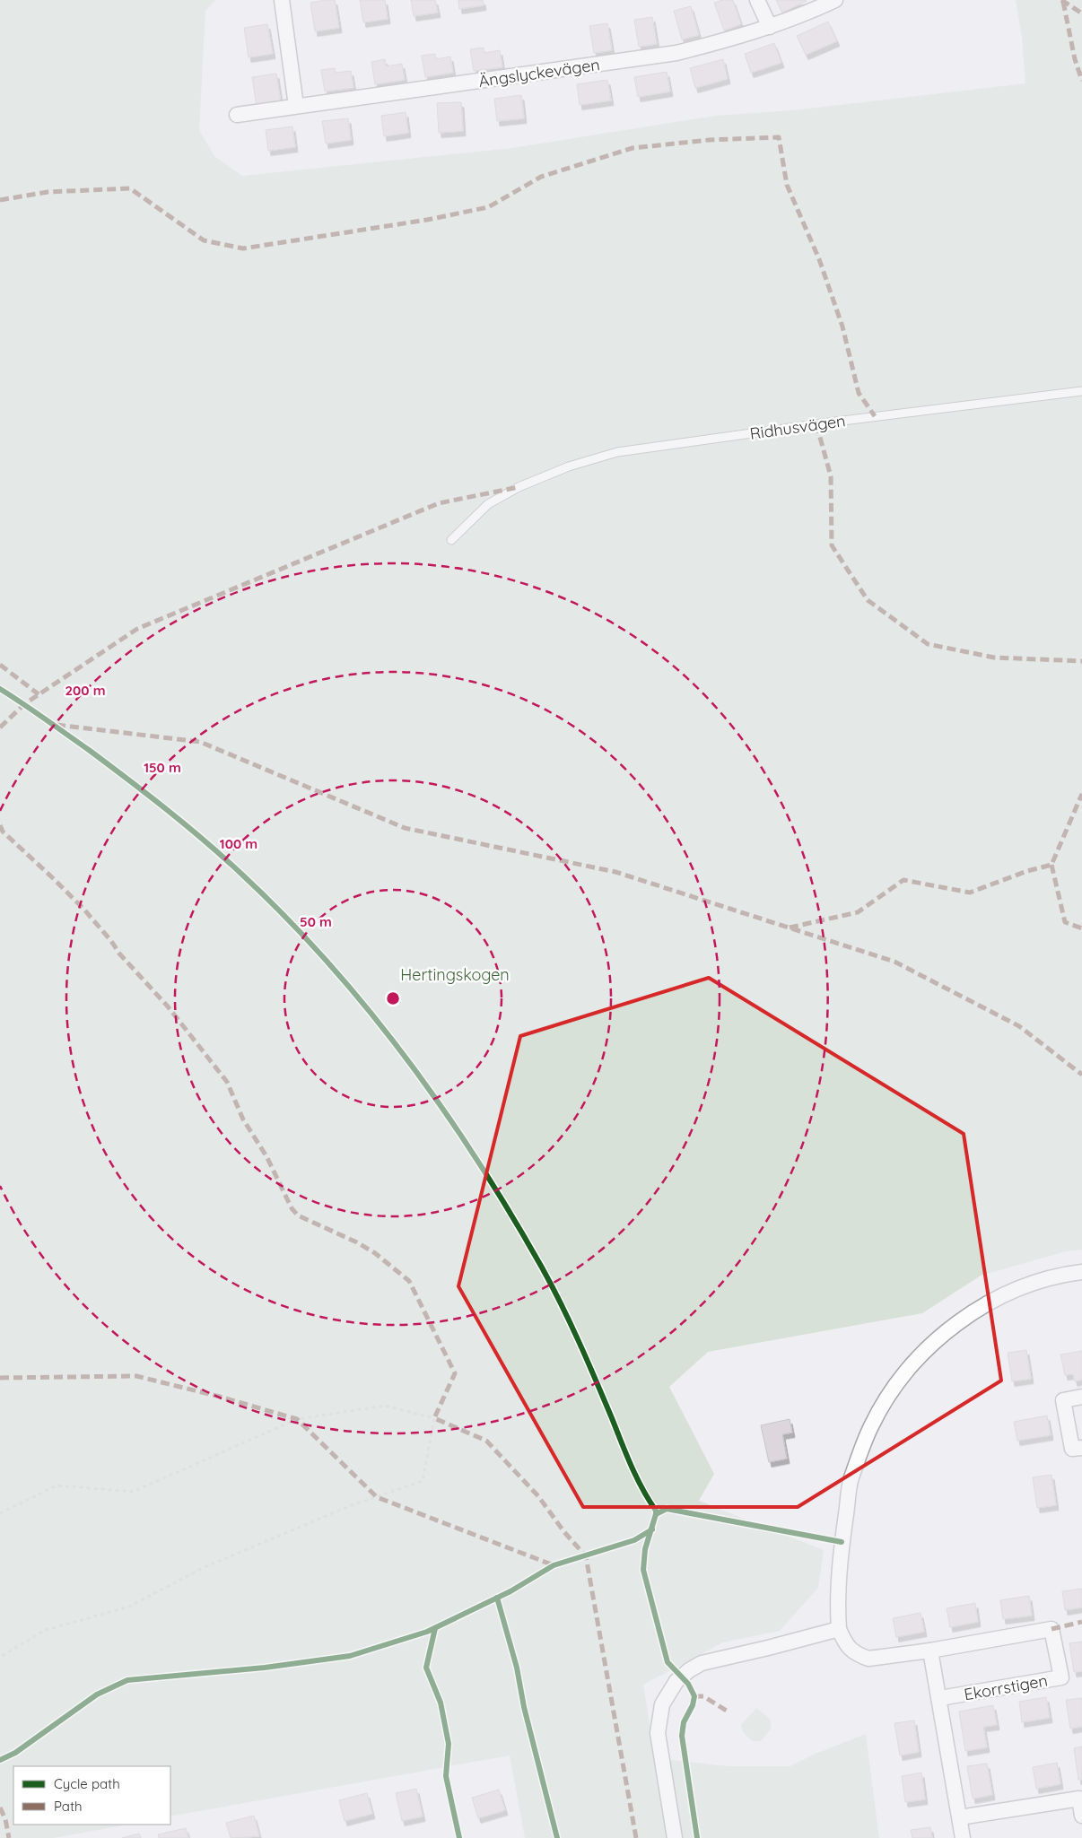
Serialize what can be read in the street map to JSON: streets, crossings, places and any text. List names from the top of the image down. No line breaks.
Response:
{"streets":{"street":["Ängslyckevägen","Ekorrstigen"],"lane":["Ridhusvägen"]},"parks":["Hertingskogen"],"legend":["Cycle path","Path"],"rings":["200 m","150 m","100 m","50 m"]}
